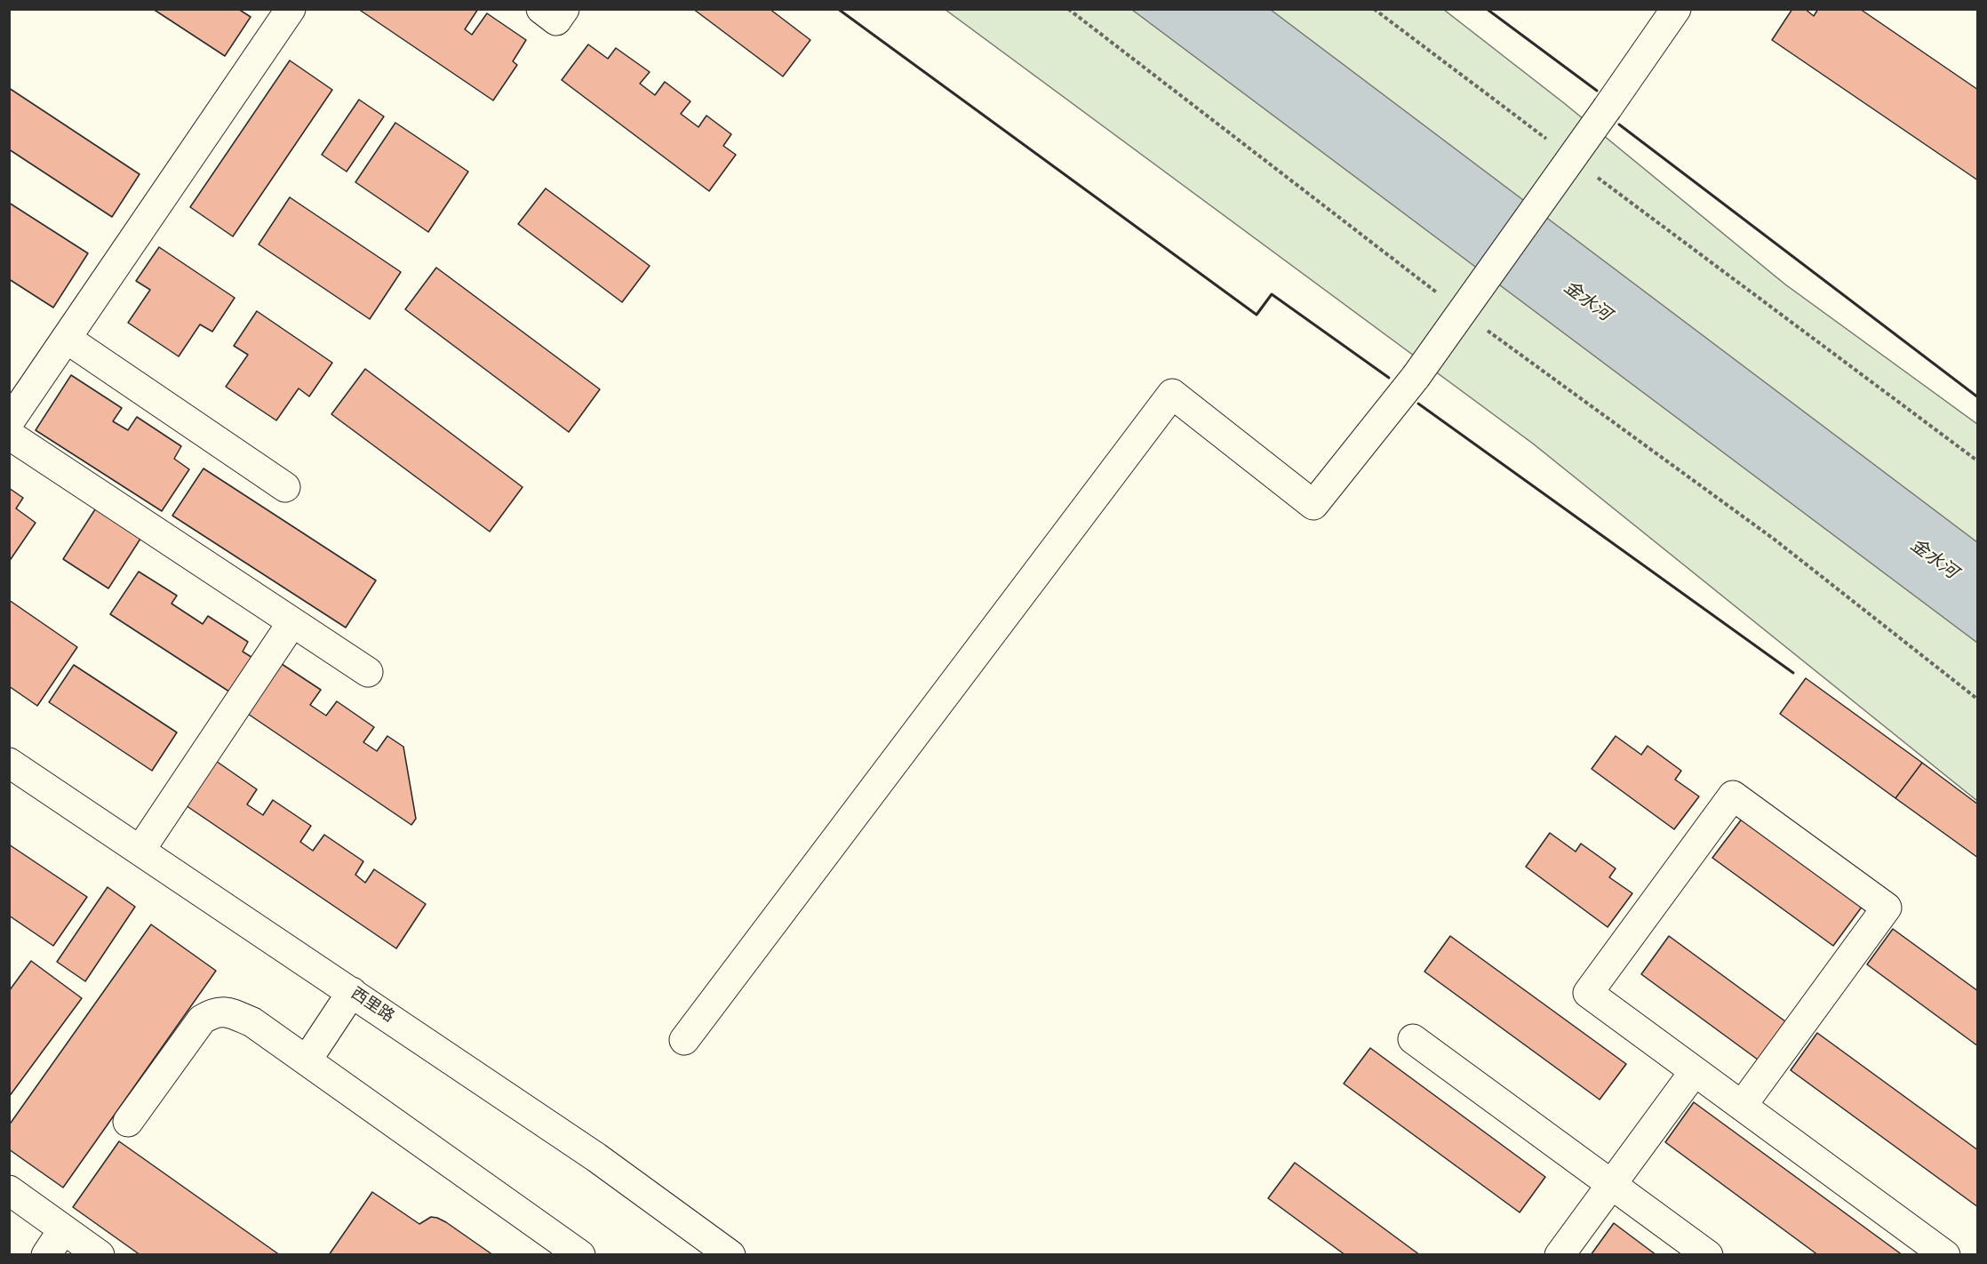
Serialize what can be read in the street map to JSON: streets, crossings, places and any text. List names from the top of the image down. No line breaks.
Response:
{"streets":{"street":["西里路"]},"water":["金水河"]}
